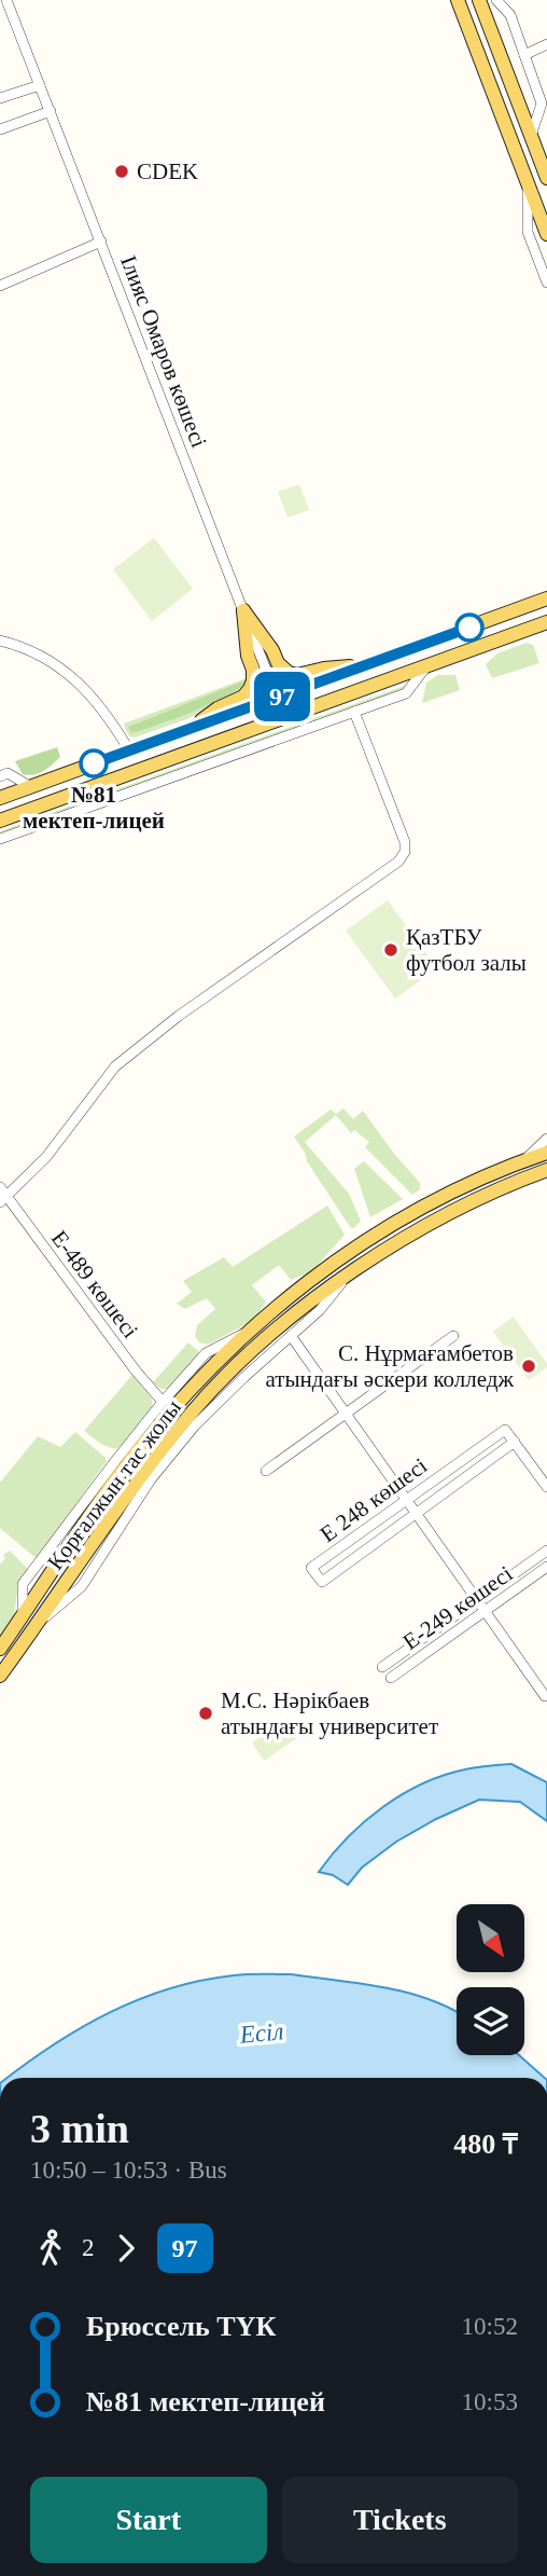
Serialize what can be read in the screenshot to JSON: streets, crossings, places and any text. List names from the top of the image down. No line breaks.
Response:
{"streets":{"main road":["Қорғалжын тас жолы"],"street":["Ілияс Омаров көшесі","Е-489 көшесі","Е 248 көшесі","Е-249 көшесі"]},"water":["Есіл"],"places":["CDEK","№81 мектеп-лицей","ҚазТБУ футбол залы","С. Нұрмағамбетов атындағы әскери колледж","М.С. Нәрікбаев атындағы университет"],"lines":["bus line 97"],"north":"bottom right","page":{"on_map":"97","heading":["3 min","10:50 – 10:53 · Bus","480 ₸"],"legs":["2","97"],"list":[{"name":"Брюссель ТҮК","value":"10:52"},{"name":"№81 мектеп-лицей","value":"10:53"}],"buttons":["Start","Tickets"]}}
